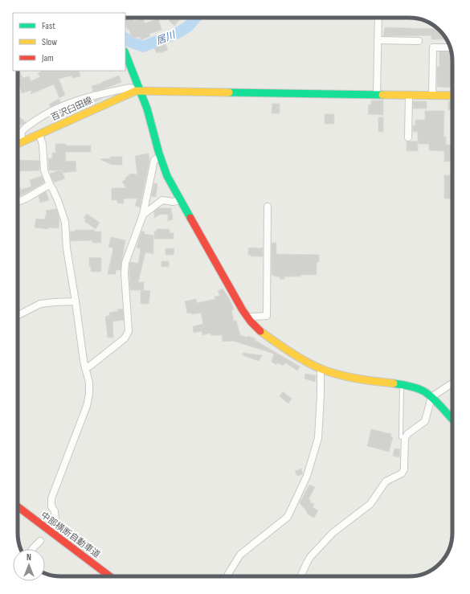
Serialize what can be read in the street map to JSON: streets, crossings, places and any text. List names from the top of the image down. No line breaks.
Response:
{"streets":{"main road":["百沢臼田線","中部横断自動車道"]},"water":["居川"],"legend":["Fast","Slow","Jam"],"north":"top"}
